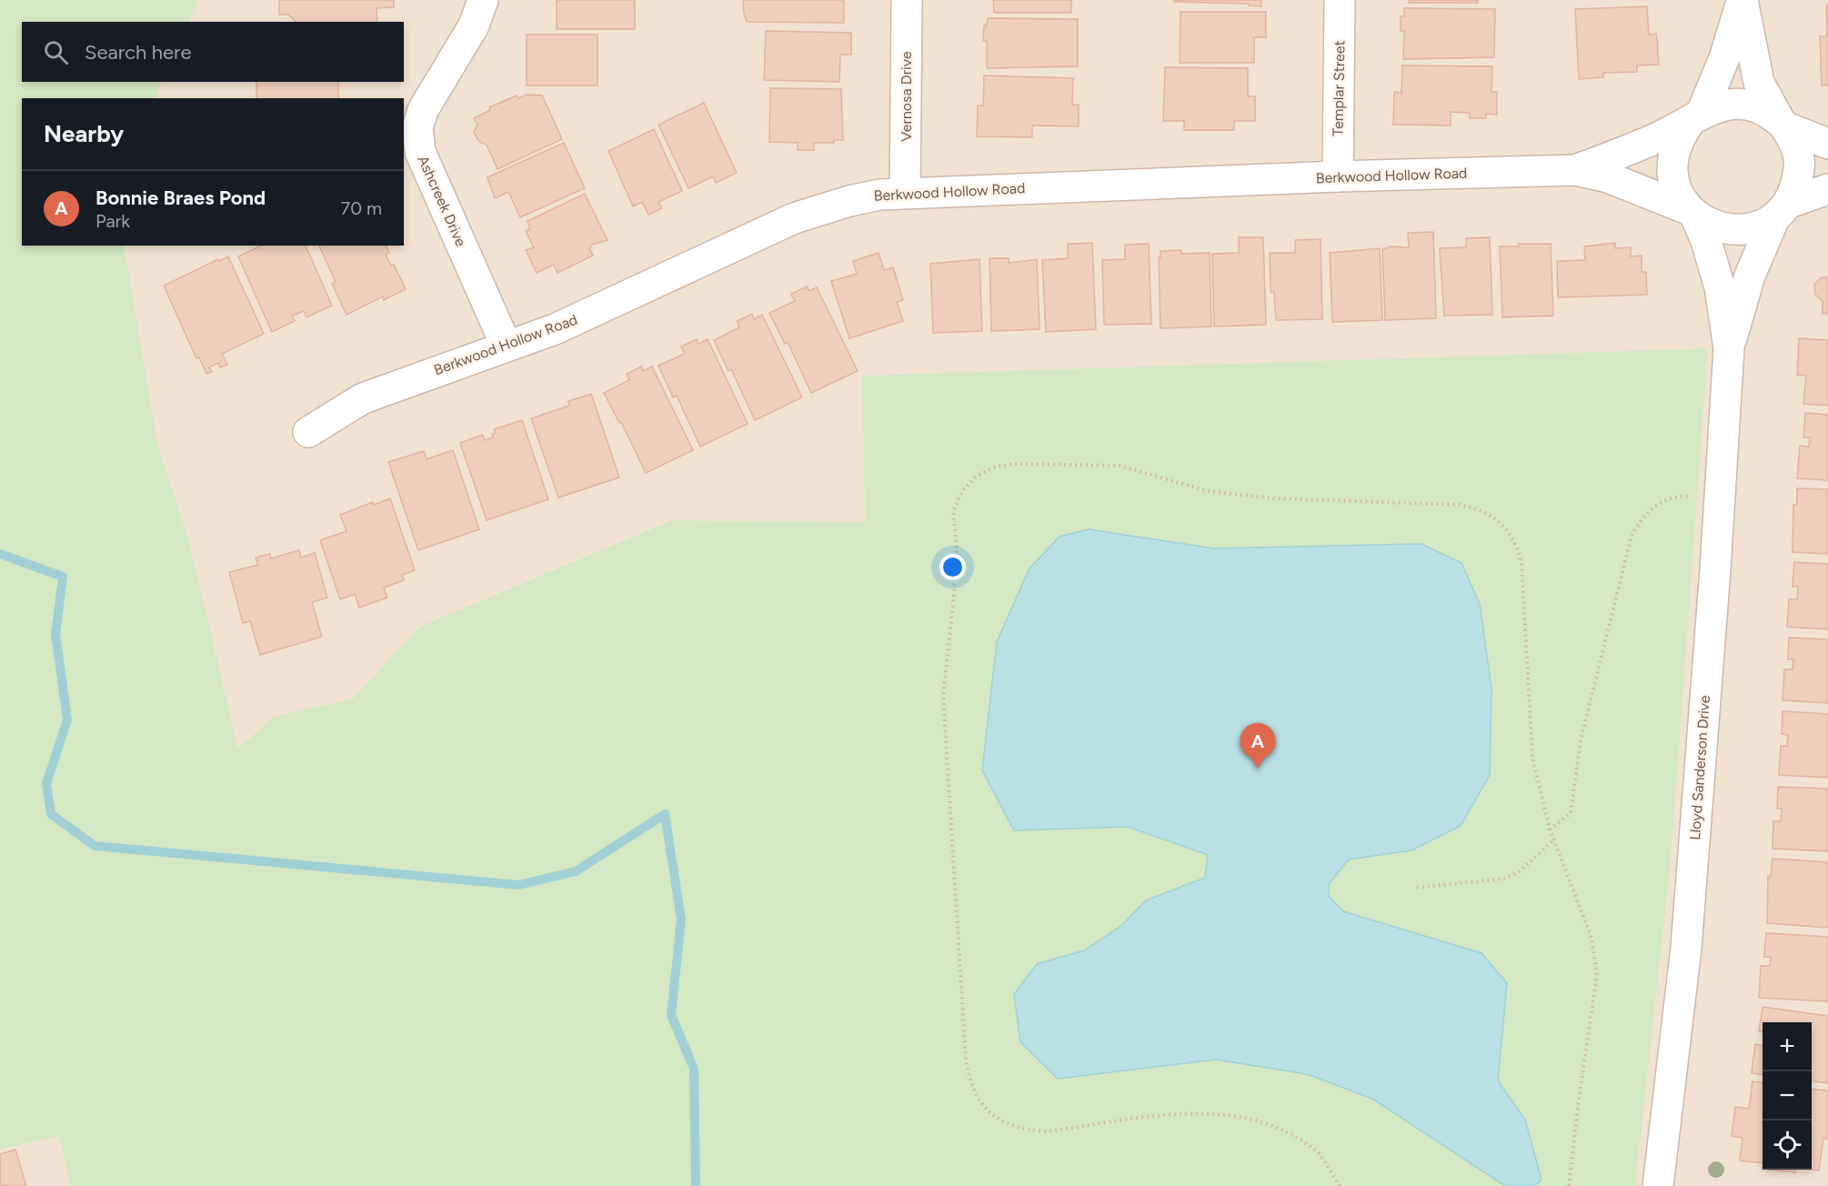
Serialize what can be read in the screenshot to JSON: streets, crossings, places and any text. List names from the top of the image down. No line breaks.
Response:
{"streets":{"street":["Templar Street","Vernosa Drive","Berkwood Hollow Road","Ashcreek Drive","Lloyd Sanderson Drive"]},"crossings":[["Templar Street","Berkwood Hollow Road"],["Vernosa Drive","Berkwood Hollow Road"],["Berkwood Hollow Road","Ashcreek Drive"],["Berkwood Hollow Road","Lloyd Sanderson Drive"]],"page":{"search":"Search here","heading":"Nearby","list":[{"mark":"A","name":"Bonnie Braes Pond","note":"Park","value":"70 m"}],"pins":"A","map_buttons":["+","−"]}}
